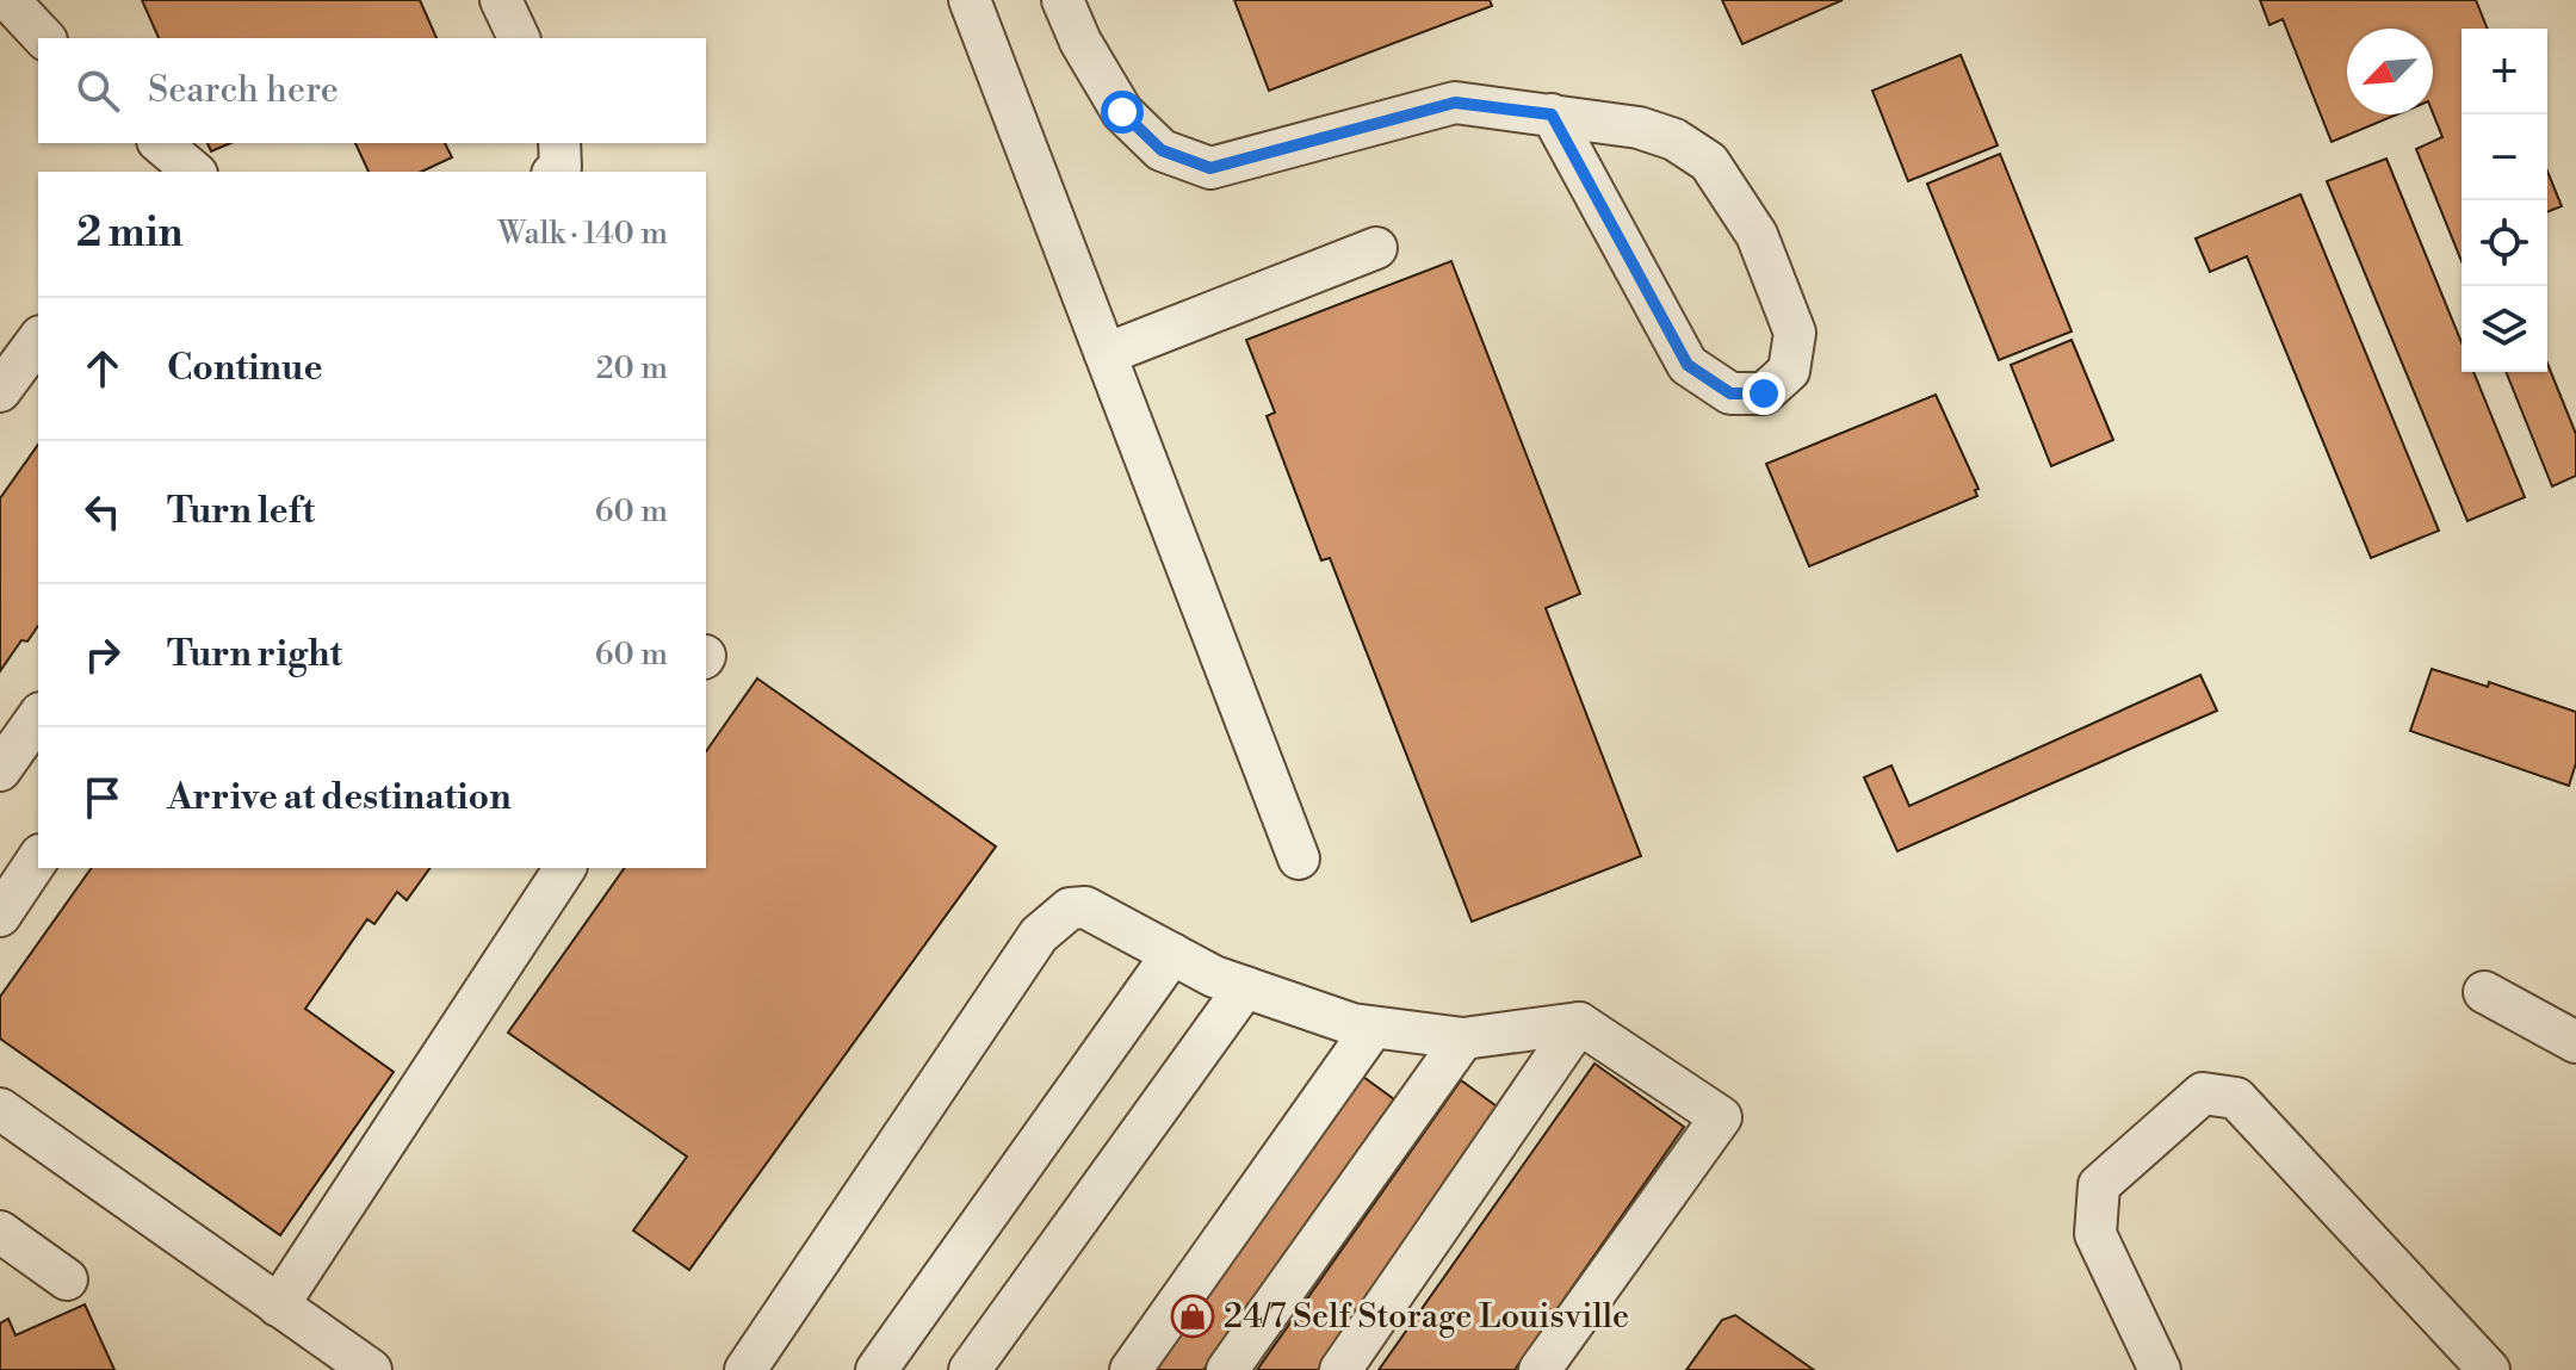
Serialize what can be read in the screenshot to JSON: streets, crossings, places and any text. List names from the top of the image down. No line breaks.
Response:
{"places":{"shop":["24/7 Self Storage Louisville"]},"north":"bottom left","page":{"map_buttons":["+","−"],"search":"Search here","heading":["2 min","Walk · 140 m"],"list":[["Continue","20 m"],["Turn left","60 m"],["Turn right","60 m"],"Arrive at destination"]}}
